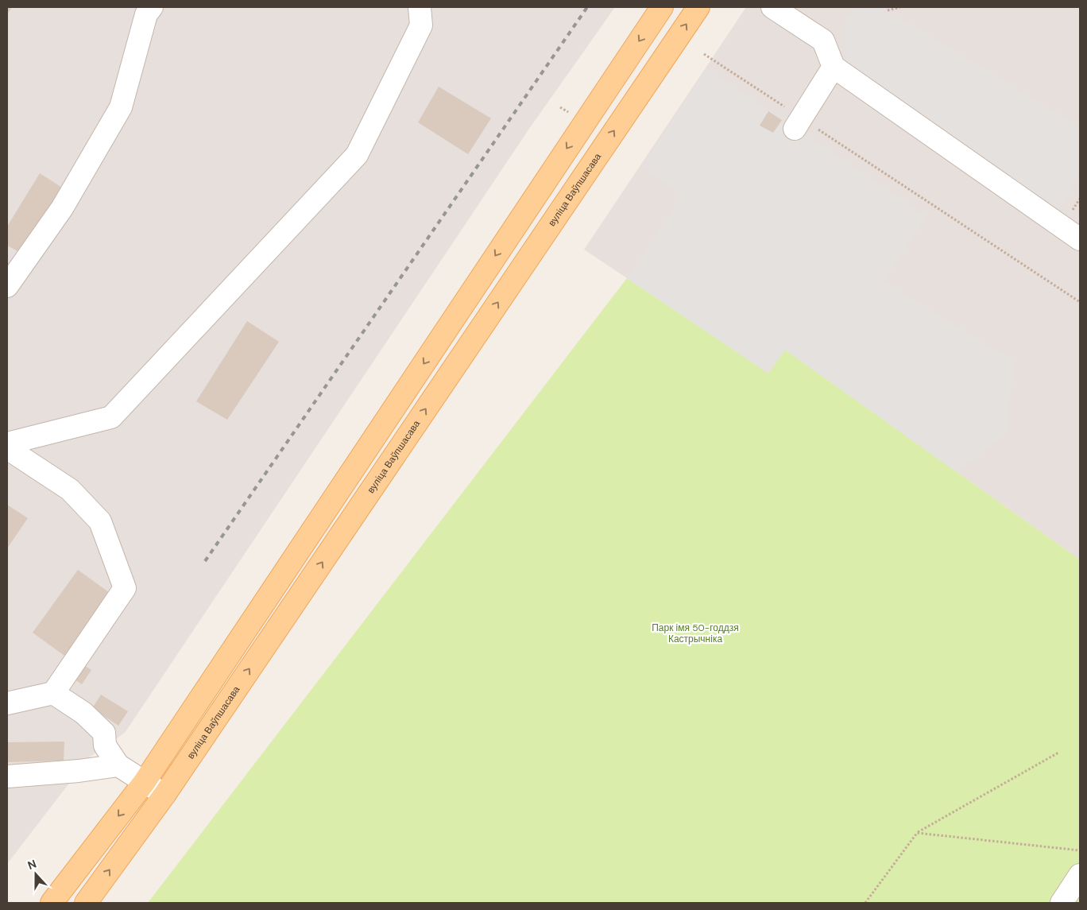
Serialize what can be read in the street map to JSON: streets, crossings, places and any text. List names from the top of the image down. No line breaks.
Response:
{"streets":{"main road":["вуліца Ваўпшасава"]},"parks":["Парк імя 50-годдзя Кастрычніка"],"north":"top"}
